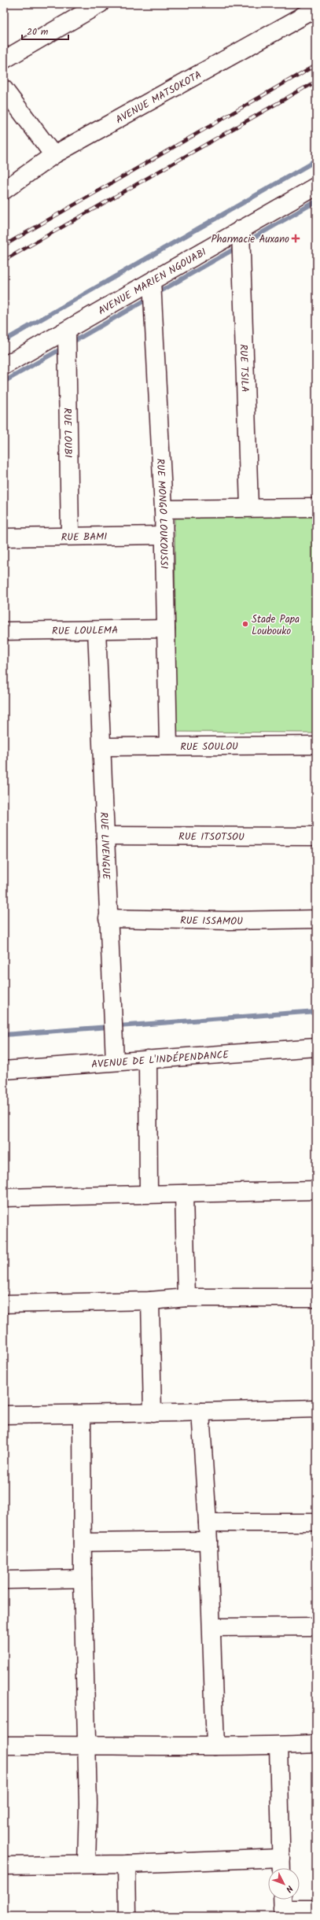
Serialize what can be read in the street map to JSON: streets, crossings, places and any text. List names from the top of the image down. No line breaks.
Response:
{"streets":{"street":["AVENUE MATSOKOTA","AVENUE MARIEN NGOUABI","RUE TSILA","RUE LOUBI","RUE MONGO LOUKOUSSI","RUE BAMI","RUE LOULEMA","RUE SOULOU","RUE ITSOTSOU","RUE LIVENGUE","RUE ISSAMOU","AVENUE DE L'INDÉPENDANCE"]},"crossings":[["AVENUE MARIEN NGOUABI","RUE TSILA"],["AVENUE MARIEN NGOUABI","RUE LOUBI"],["AVENUE MARIEN NGOUABI","RUE MONGO LOUKOUSSI"],["RUE LOUBI","RUE BAMI"],["RUE MONGO LOUKOUSSI","RUE BAMI"],["RUE MONGO LOUKOUSSI","RUE LOULEMA"],["RUE MONGO LOUKOUSSI","RUE SOULOU"],["RUE LOULEMA","RUE LIVENGUE"],["RUE SOULOU","RUE LIVENGUE"],["RUE ITSOTSOU","RUE LIVENGUE"],["RUE LIVENGUE","RUE ISSAMOU"],["RUE LIVENGUE","AVENUE DE L'INDÉPENDANCE"]],"places":{"health":["Pharmacie Auxano"],"other":["Stade Papa Loubouko"]},"scale_bar":"20 m","north":"bottom right"}
